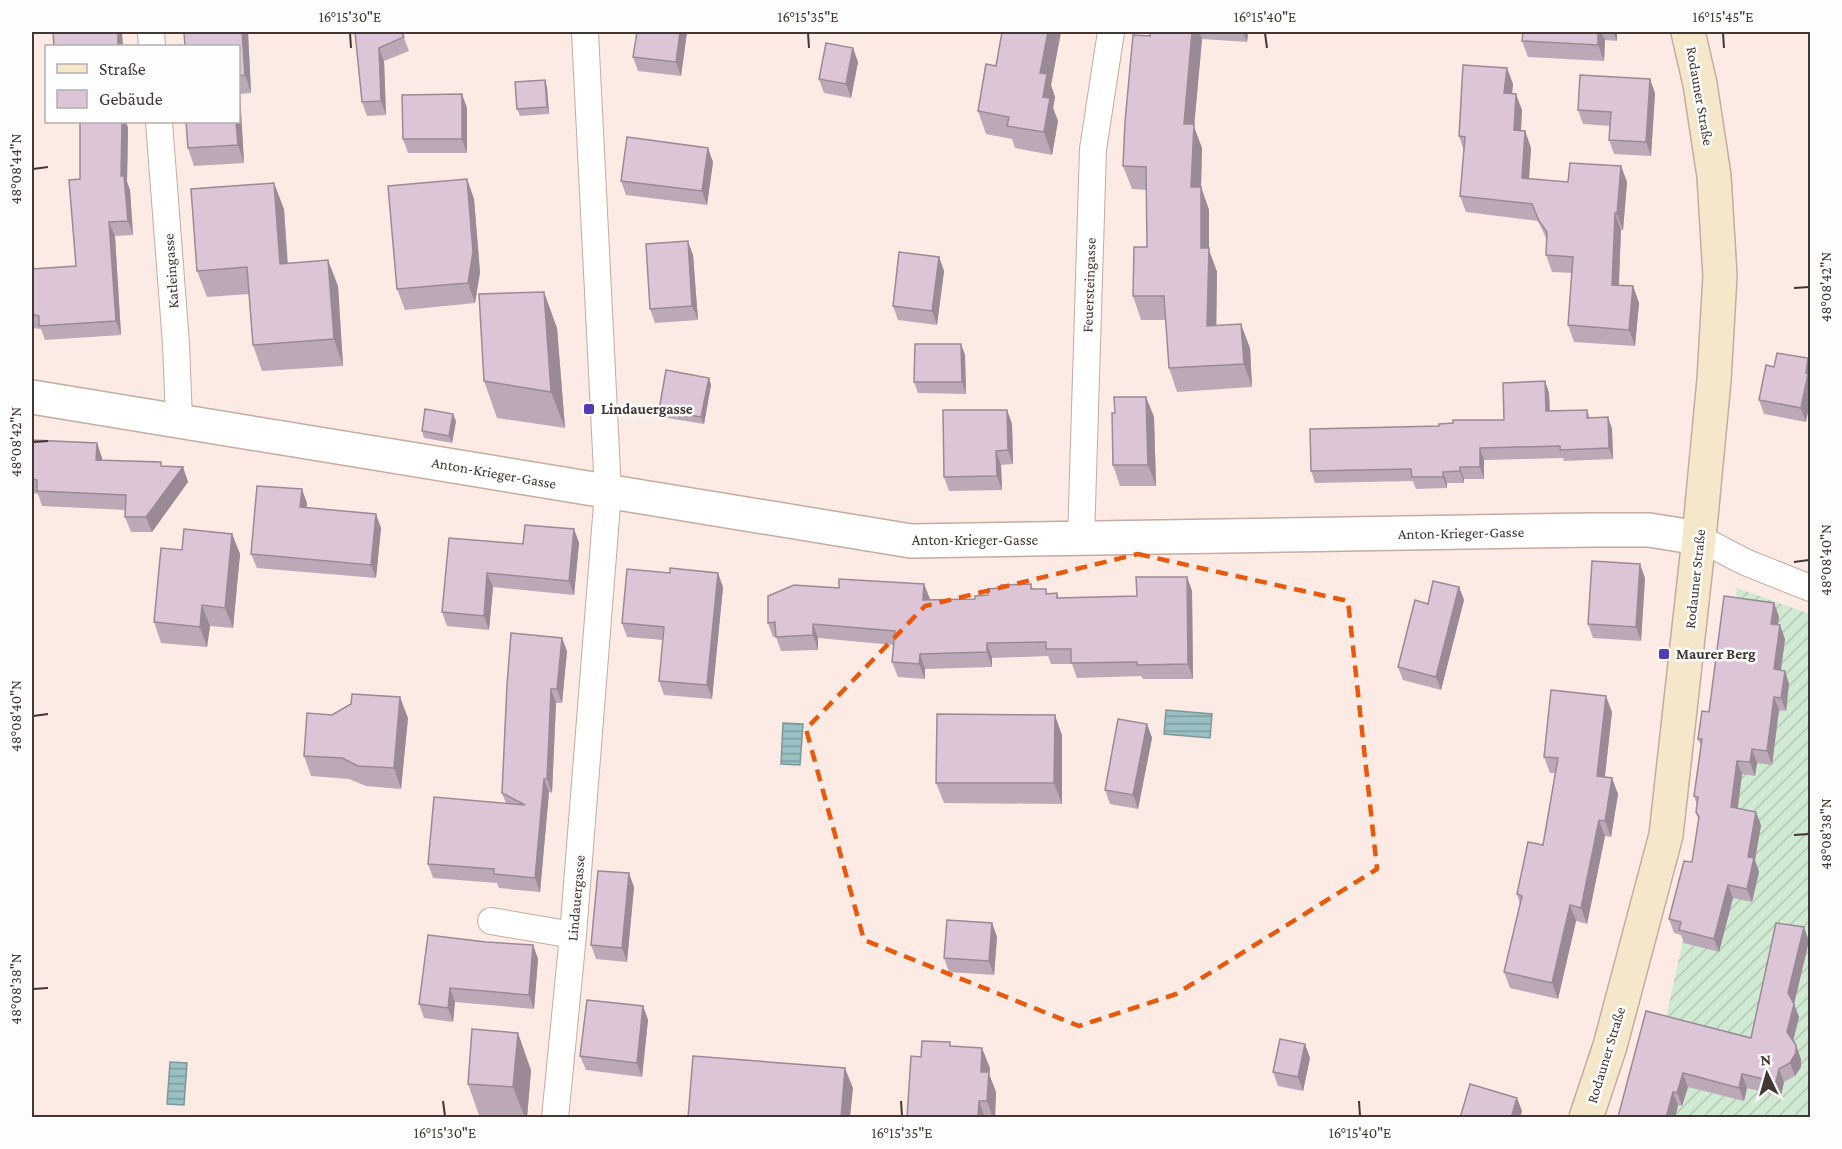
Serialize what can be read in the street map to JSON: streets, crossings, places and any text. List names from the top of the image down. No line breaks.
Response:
{"streets":{"main road":["Rodauner Straße"],"street":["Katleingasse","Feuersteingasse","Anton-Krieger-Gasse","Lindauergasse"]},"crossings":[["Rodauner Straße","Anton-Krieger-Gasse"],["Katleingasse","Anton-Krieger-Gasse"],["Feuersteingasse","Anton-Krieger-Gasse"],["Anton-Krieger-Gasse","Lindauergasse"]],"places":{"transit":["Lindauergasse","Maurer Berg"]},"legend":["Straße","Gebäude"],"north":"top","coordinates":["16°15'30\"E","16°15'35\"E","16°15'40\"E","16°15'45\"E","48°08'44\"N","48°08'42\"N","48°08'40\"N","48°08'38\"N"]}
